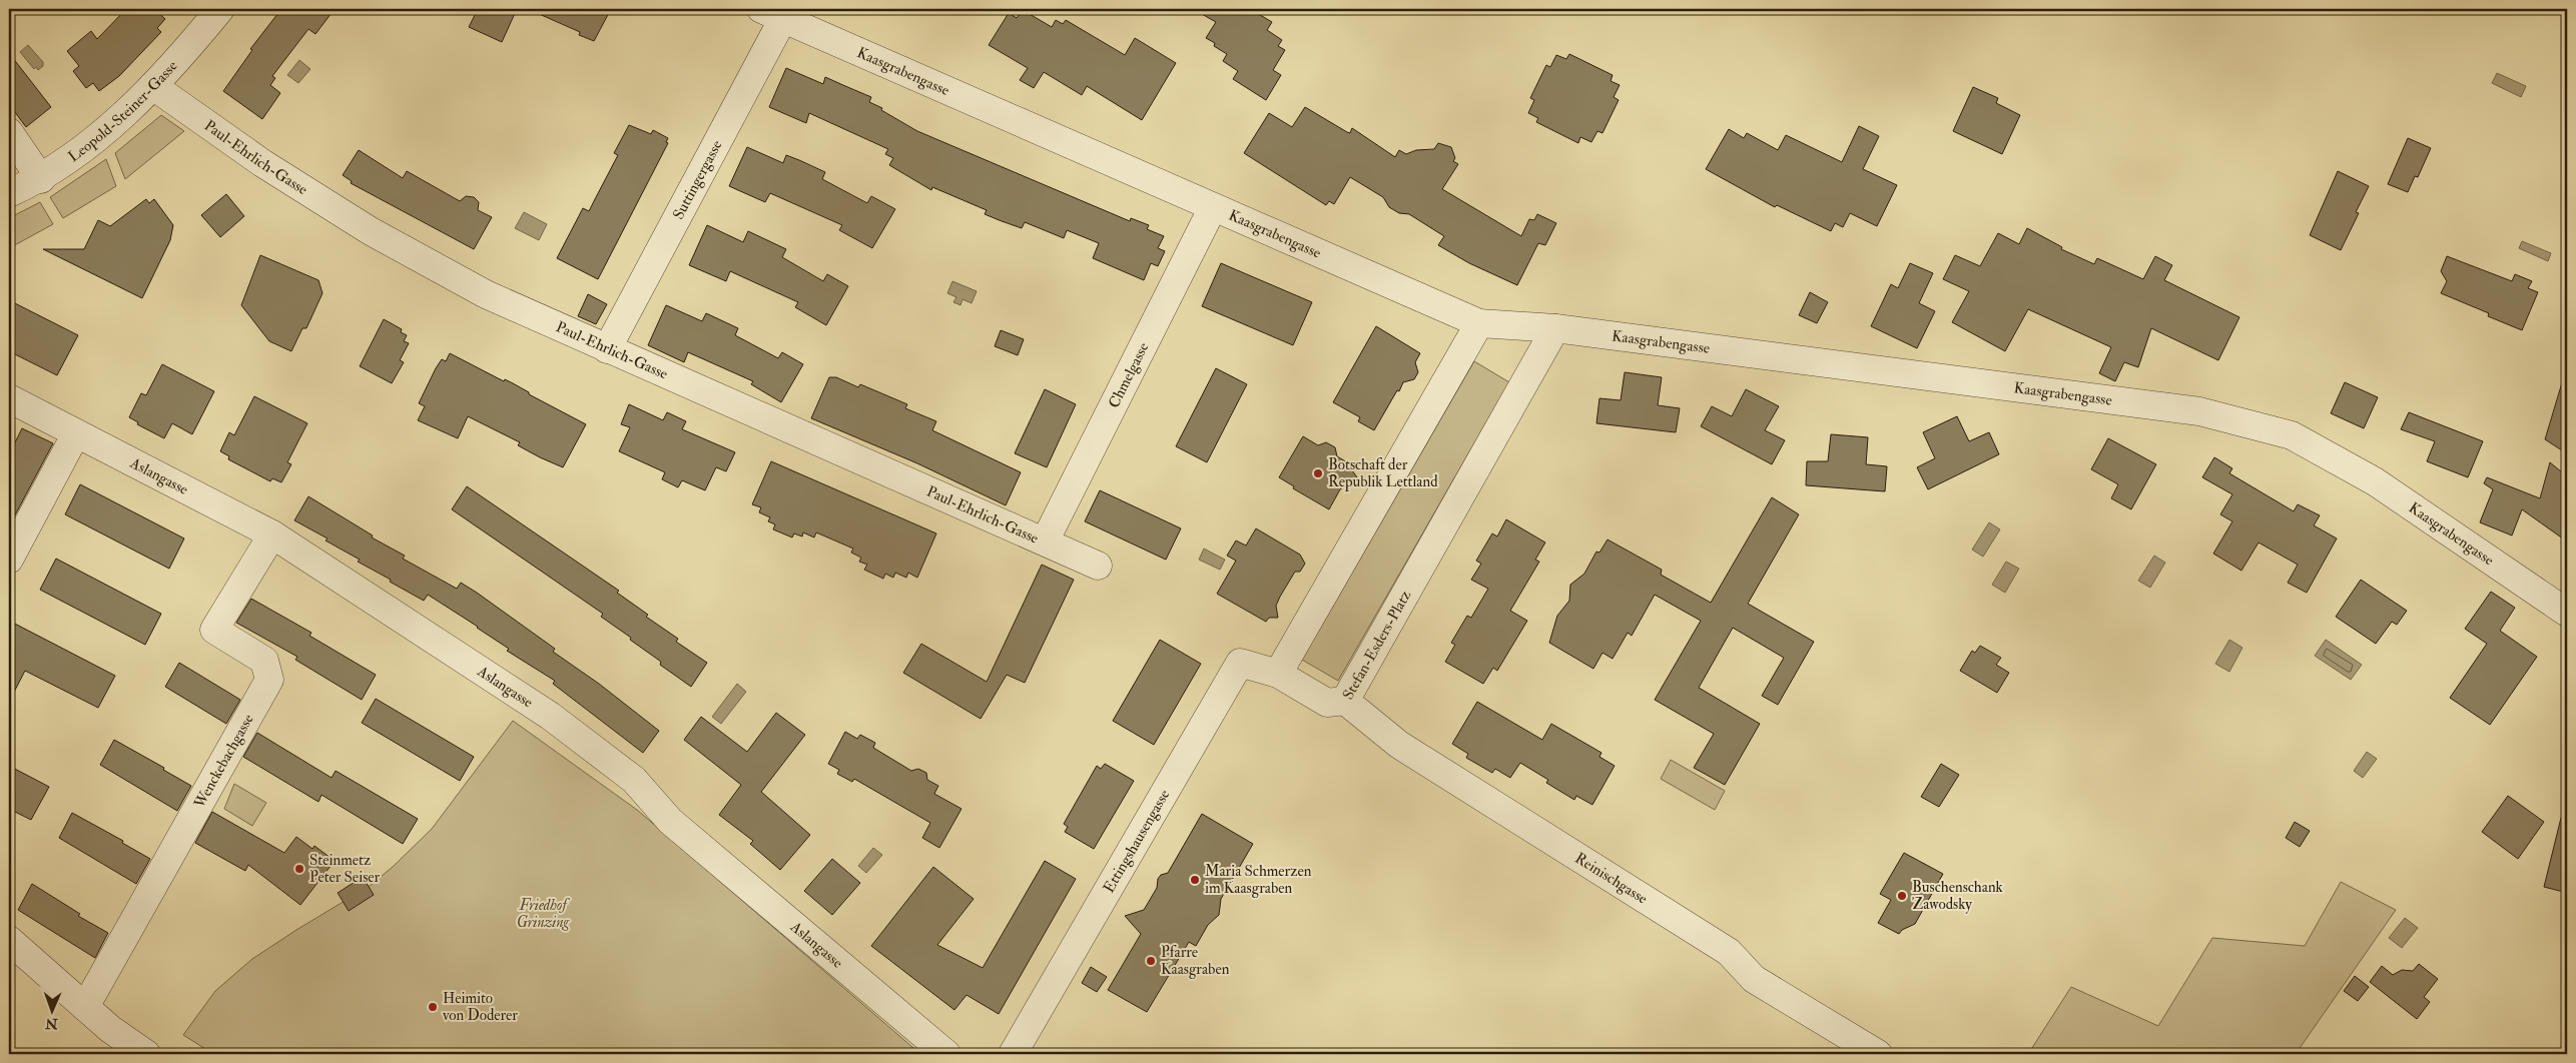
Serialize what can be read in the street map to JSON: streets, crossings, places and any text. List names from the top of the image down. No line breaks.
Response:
{"streets":{"street":["Kaasgrabengasse","Leopold-Steiner-Gasse","Paul-Ehrlich-Gasse","Suttingergasse","Chmelgasse","Aslangasse","Stefan-Esders-Platz","Wenckebachgasse","Ettingshausengasse","Reinischgasse"]},"crossings":[["Kaasgrabengasse","Suttingergasse"],["Kaasgrabengasse","Chmelgasse"],["Kaasgrabengasse","Stefan-Esders-Platz"],["Leopold-Steiner-Gasse","Paul-Ehrlich-Gasse"],["Paul-Ehrlich-Gasse","Suttingergasse"],["Paul-Ehrlich-Gasse","Chmelgasse"],["Aslangasse","Wenckebachgasse"],["Stefan-Esders-Platz","Ettingshausengasse"],["Stefan-Esders-Platz","Reinischgasse"]],"parks":["Friedhof Grinzing"],"places":["Botschaft der Republik Lettland","Steinmetz Peter Seiser","Maria Schmerzen im Kaasgraben","Buschenschank Zawodsky","Pfarre Kaasgraben","Heimito von Doderer"],"north":"bottom"}
